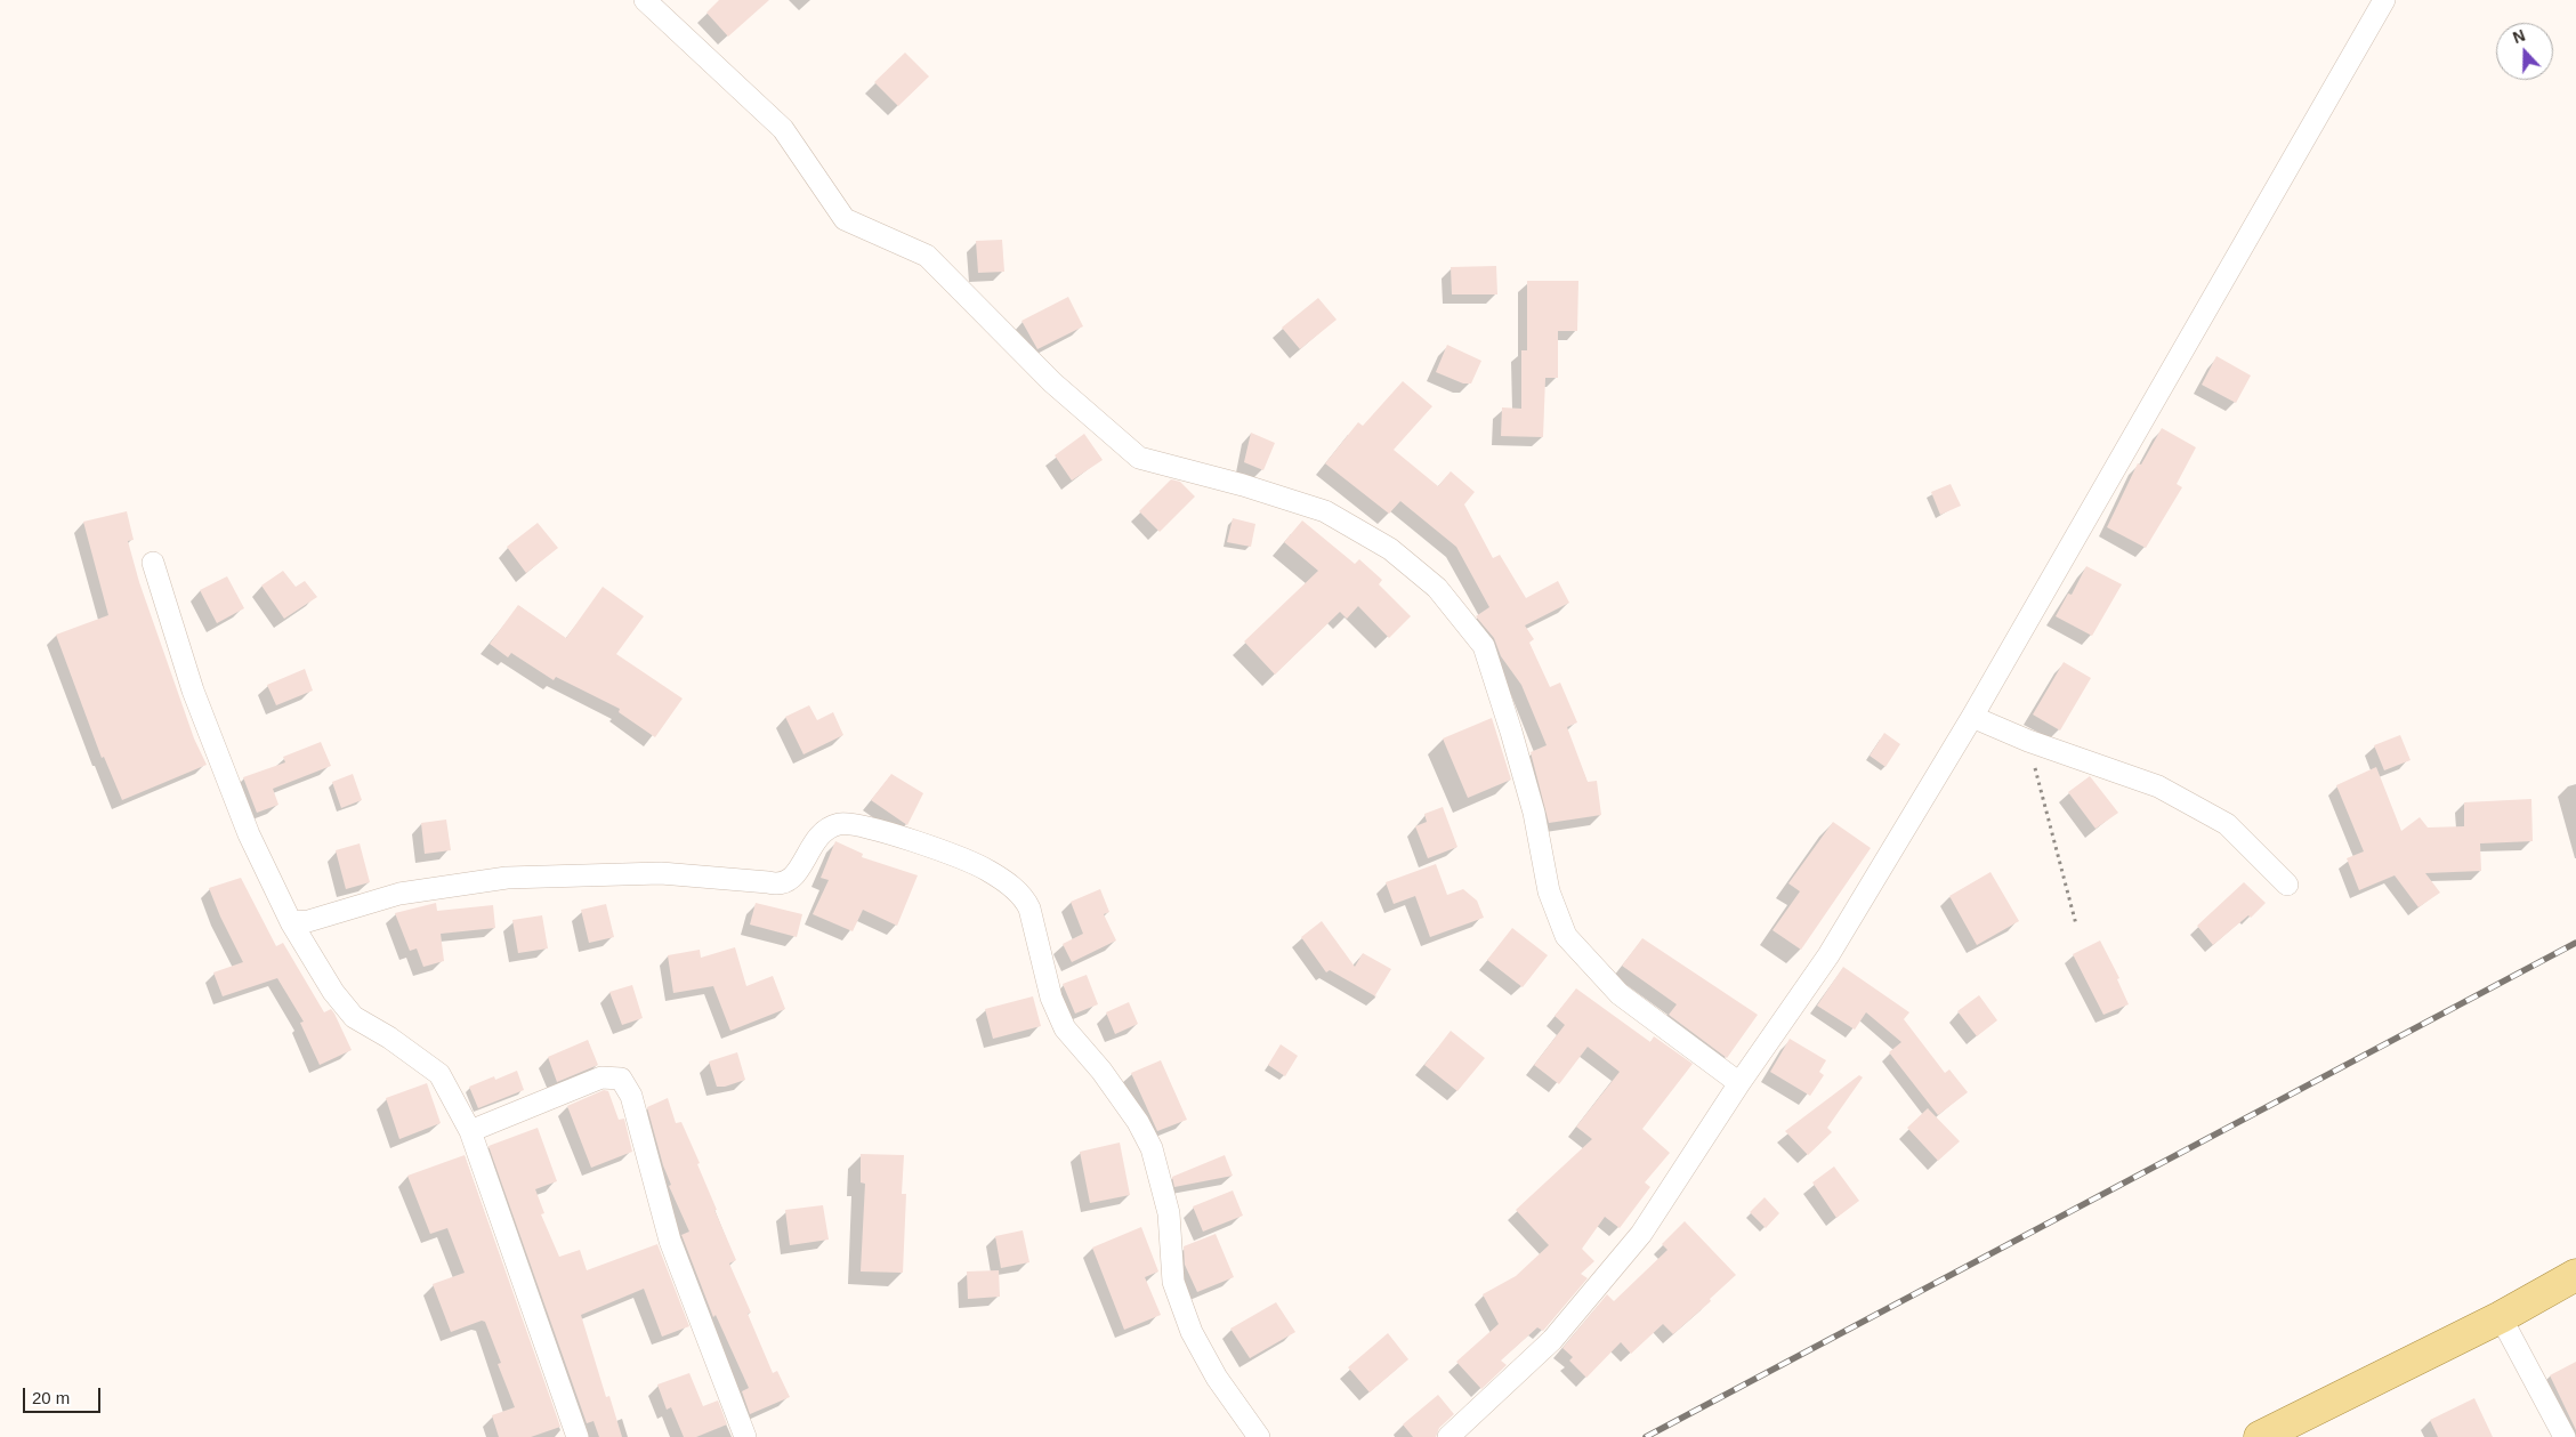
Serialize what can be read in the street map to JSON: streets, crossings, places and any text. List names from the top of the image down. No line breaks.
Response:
{"scale_bar":"20 m","north":"top"}
